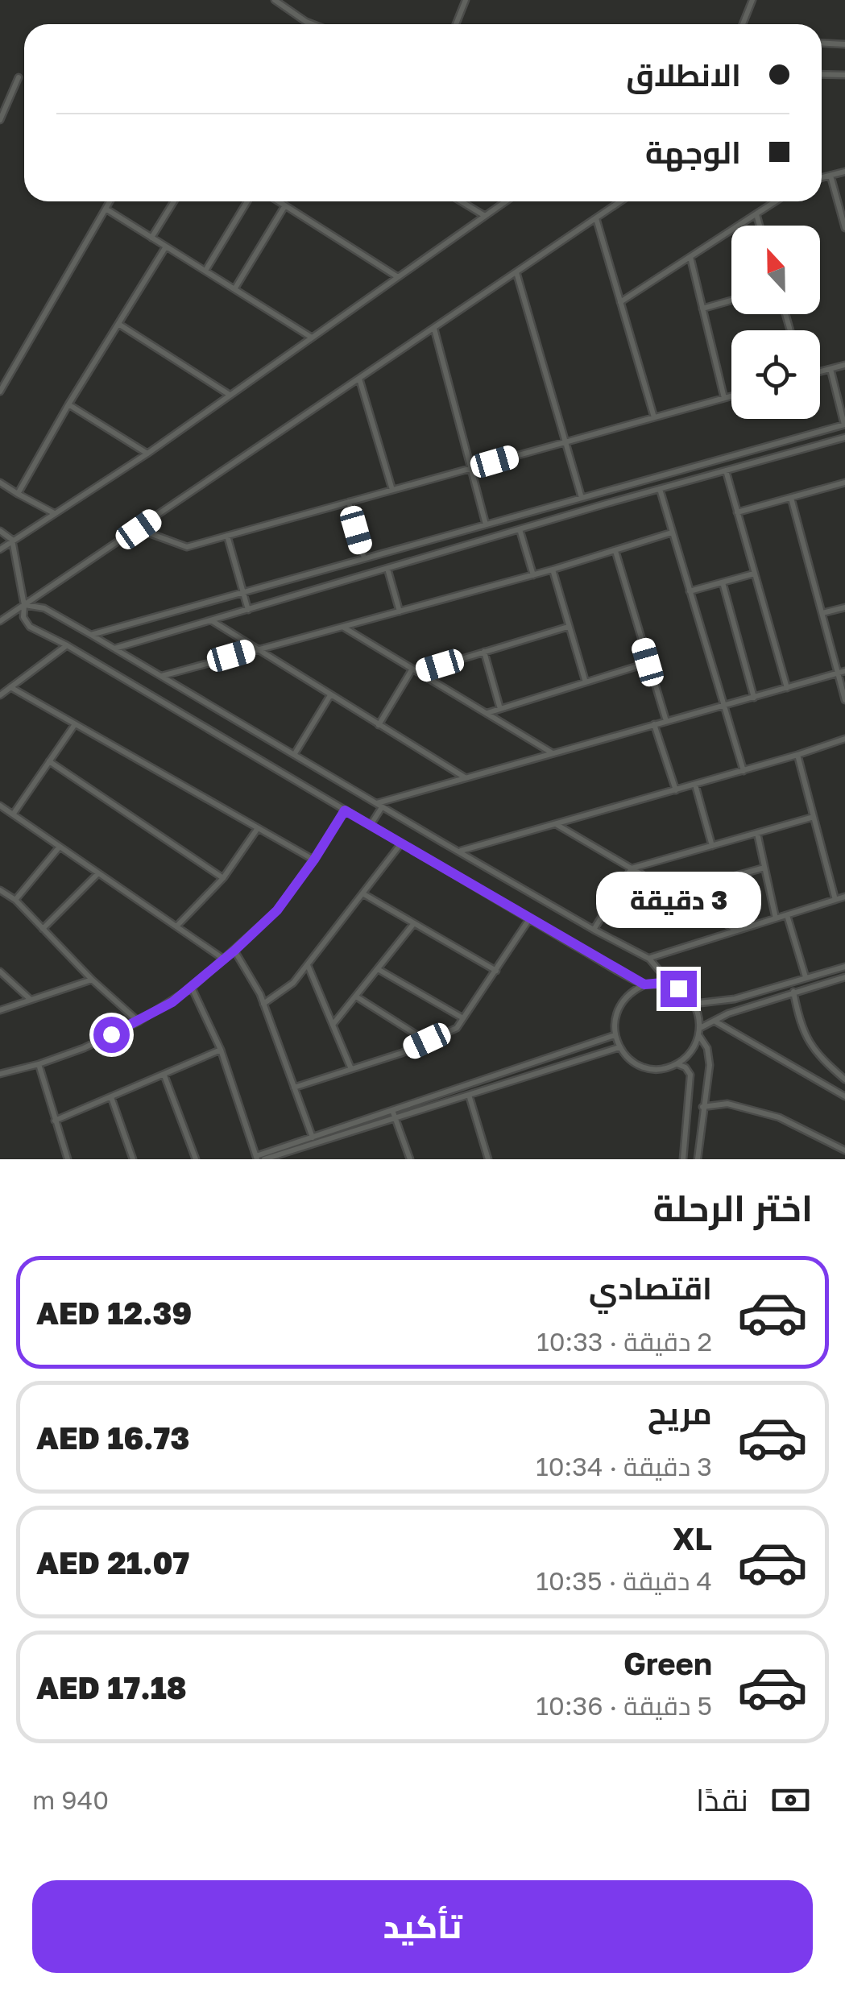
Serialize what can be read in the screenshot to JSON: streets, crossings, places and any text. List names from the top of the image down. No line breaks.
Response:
{"north":"top","page":{"banner":["الانطلاق","الوجهة"],"bubble":"3 دقيقة","heading":"اختر الرحلة","list":[{"name":"اقتصادي","note":"2 دقيقة · 10:33","value":"AED 12.39"},{"name":"مريح","note":"3 دقيقة · 10:34","value":"AED 16.73"},{"name":"XL","note":"4 دقيقة · 10:35","value":"AED 21.07"},{"name":"Green","note":"5 دقيقة · 10:36","value":"AED 17.18"}],"pay":["نقدًا","940 m"],"buttons":"تأكيد"}}
